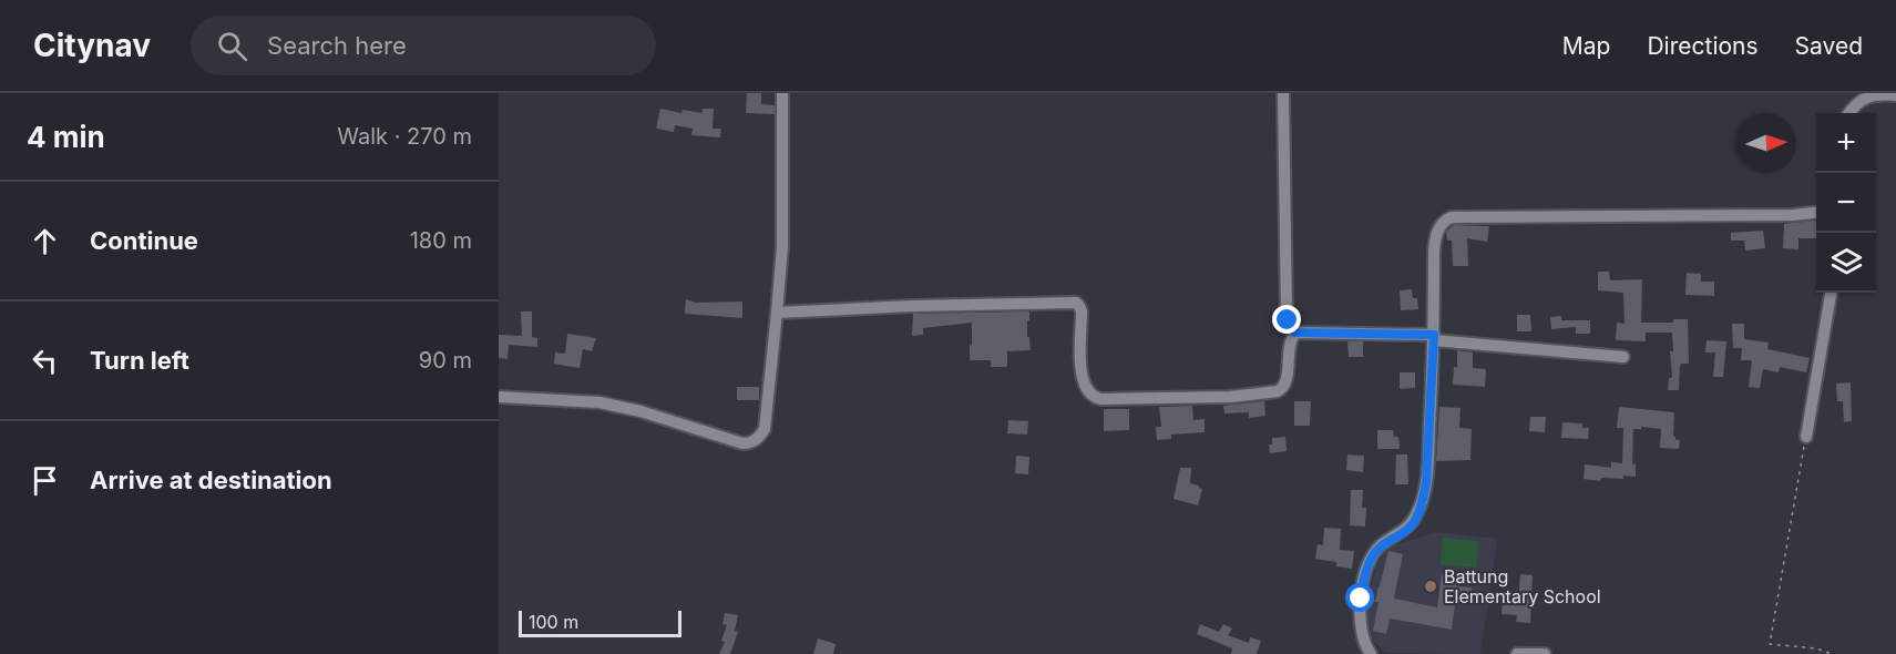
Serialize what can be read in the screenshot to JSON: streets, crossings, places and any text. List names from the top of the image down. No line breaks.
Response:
{"places":["Battung Elementary School"],"scale_bar":"100 m","north":"right","page":{"header":"Citynav","search":"Search here","nav":["Map","Directions","Saved"],"heading":["4 min","Walk · 270 m"],"map_buttons":["+","−"],"list":[["Continue","180 m"],["Turn left","90 m"],"Arrive at destination"],"scale":"100 m"}}
